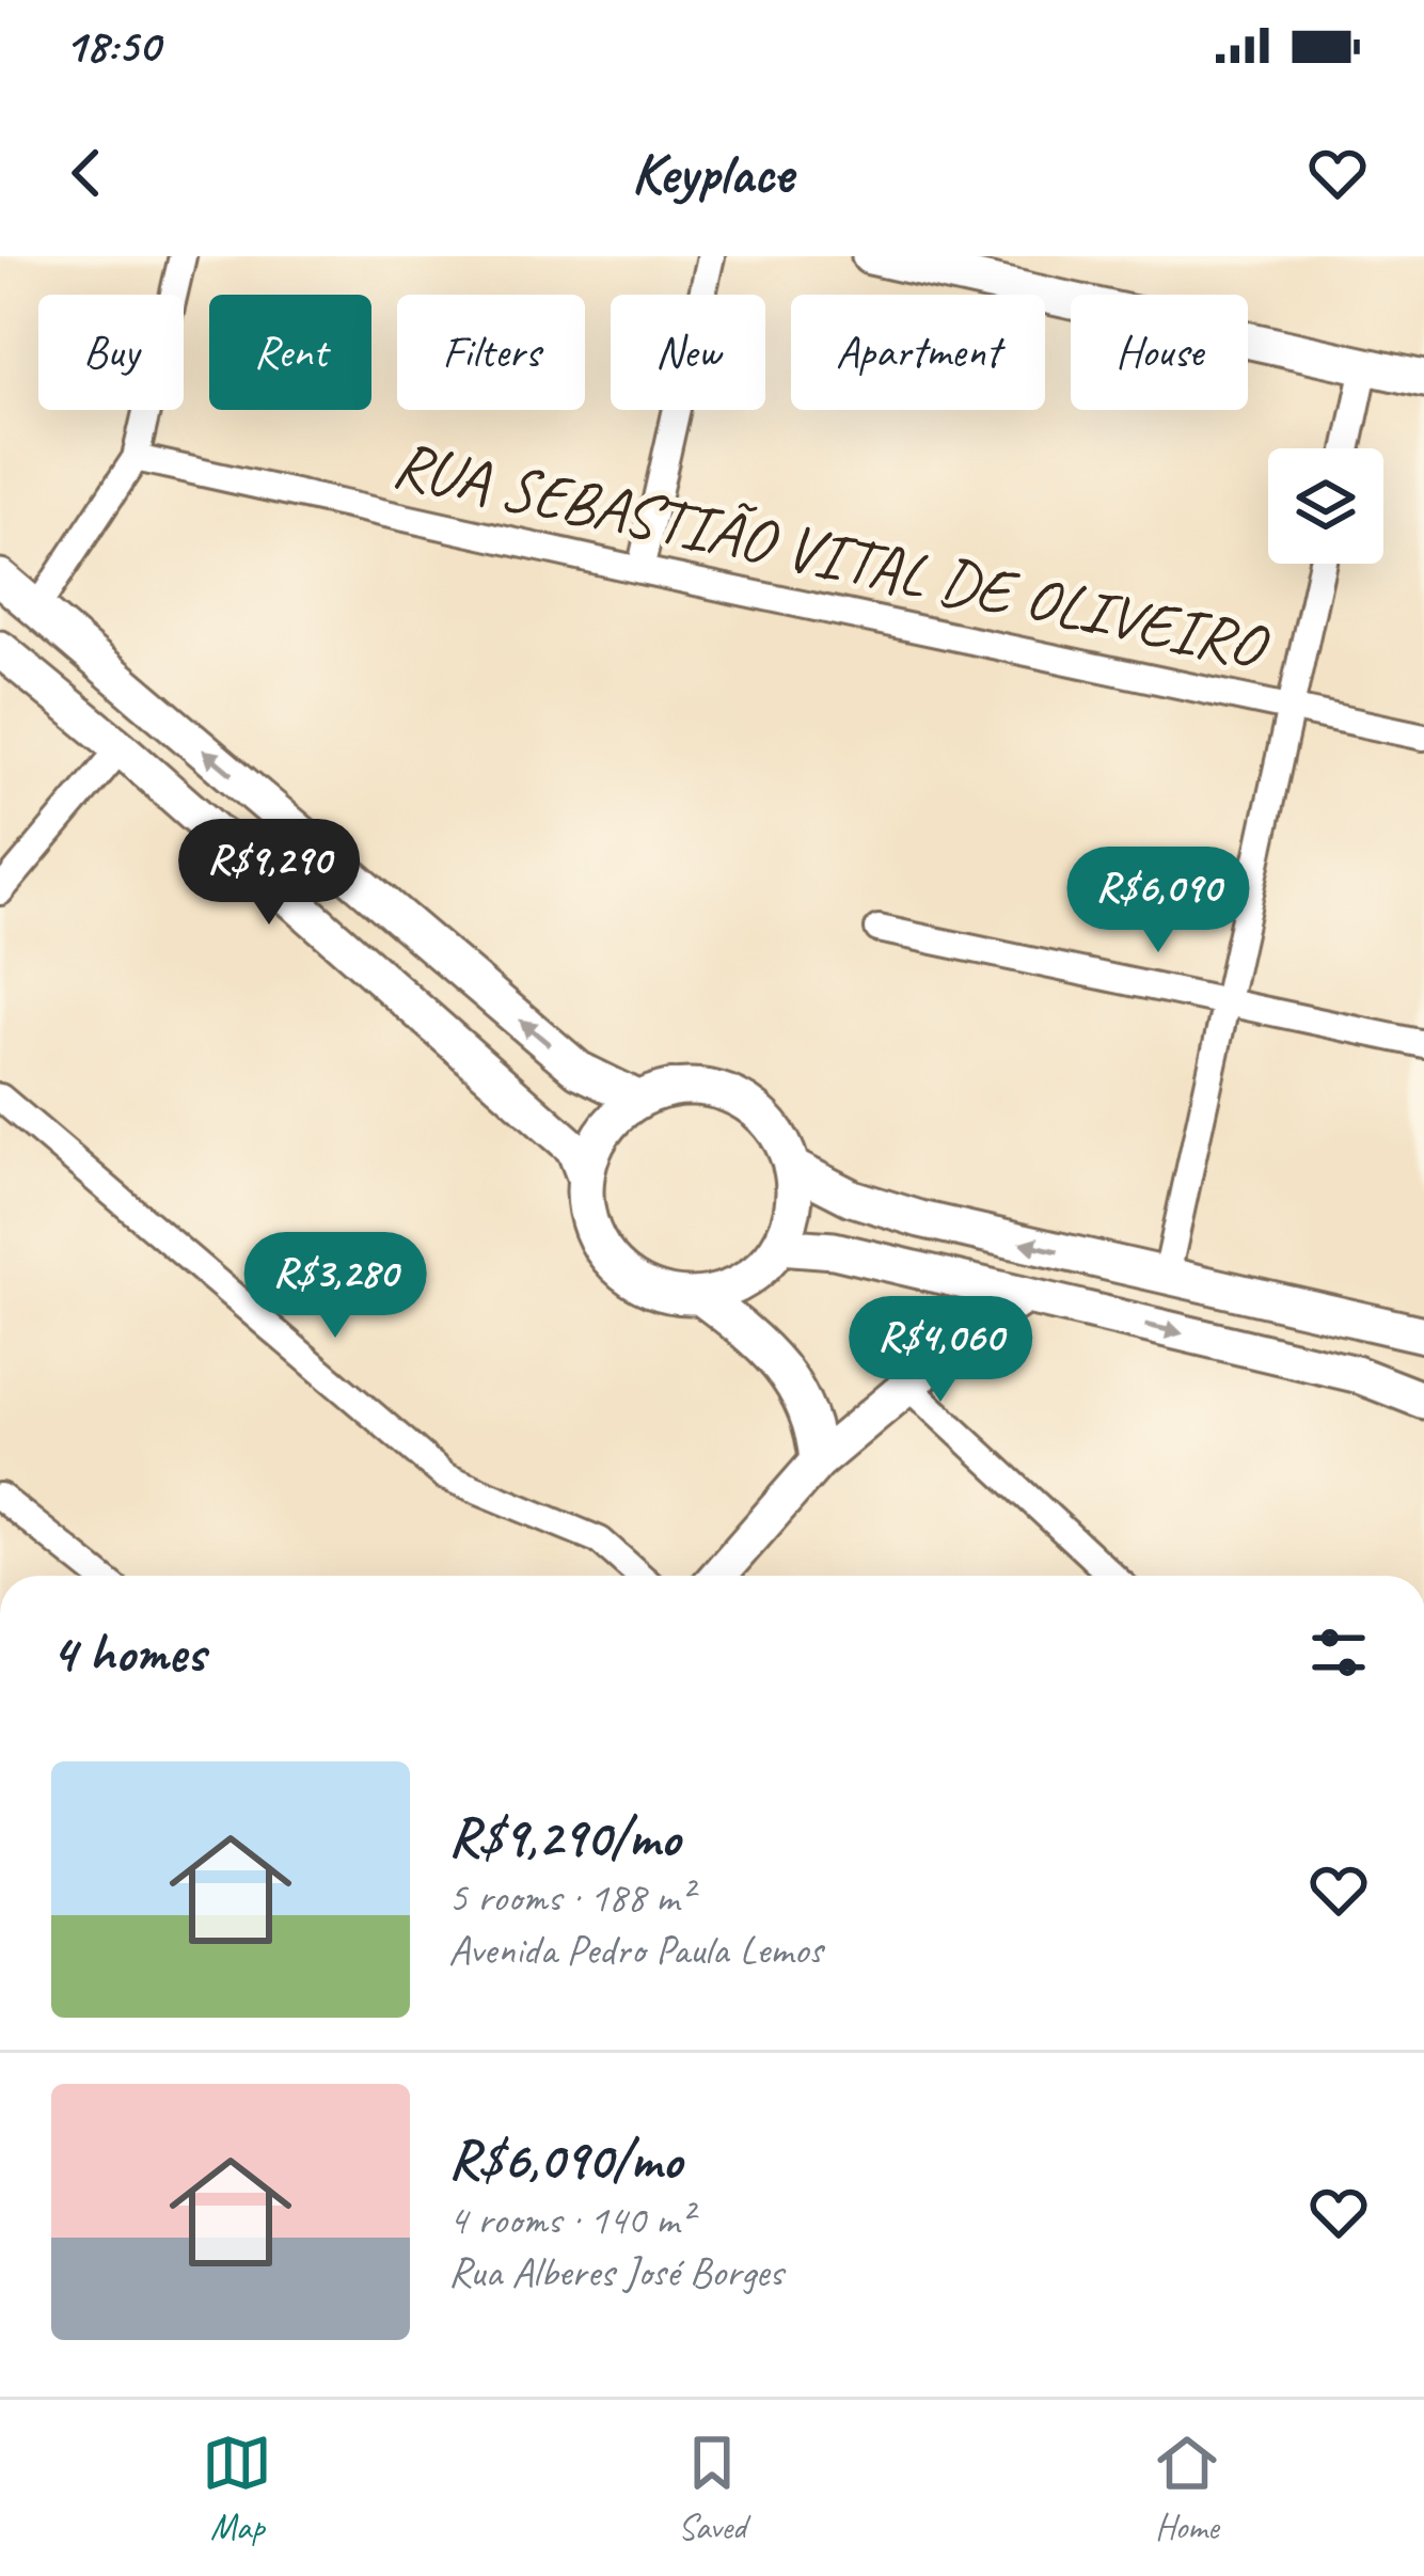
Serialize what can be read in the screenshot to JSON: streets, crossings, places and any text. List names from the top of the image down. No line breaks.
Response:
{"streets":{"street":["RUA SEBASTIÃO VITAL DE OLIVEIRO"]},"page":{"status":"18:50","header":"Keyplace","chip":["Buy","Rent","Filters","New","Apartment","House"],"price":["R$9,290","R$6,090","R$3,280","R$4,060"],"heading":"4 homes","list":[{"name":"R$9,290/mo","note":"5 rooms · 188 m² · Avenida Pedro Paula Lemos"},{"name":"R$6,090/mo","note":"4 rooms · 140 m² · Rua Alberes José Borges"}],"tabs":["Map","Saved","Home"]}}
